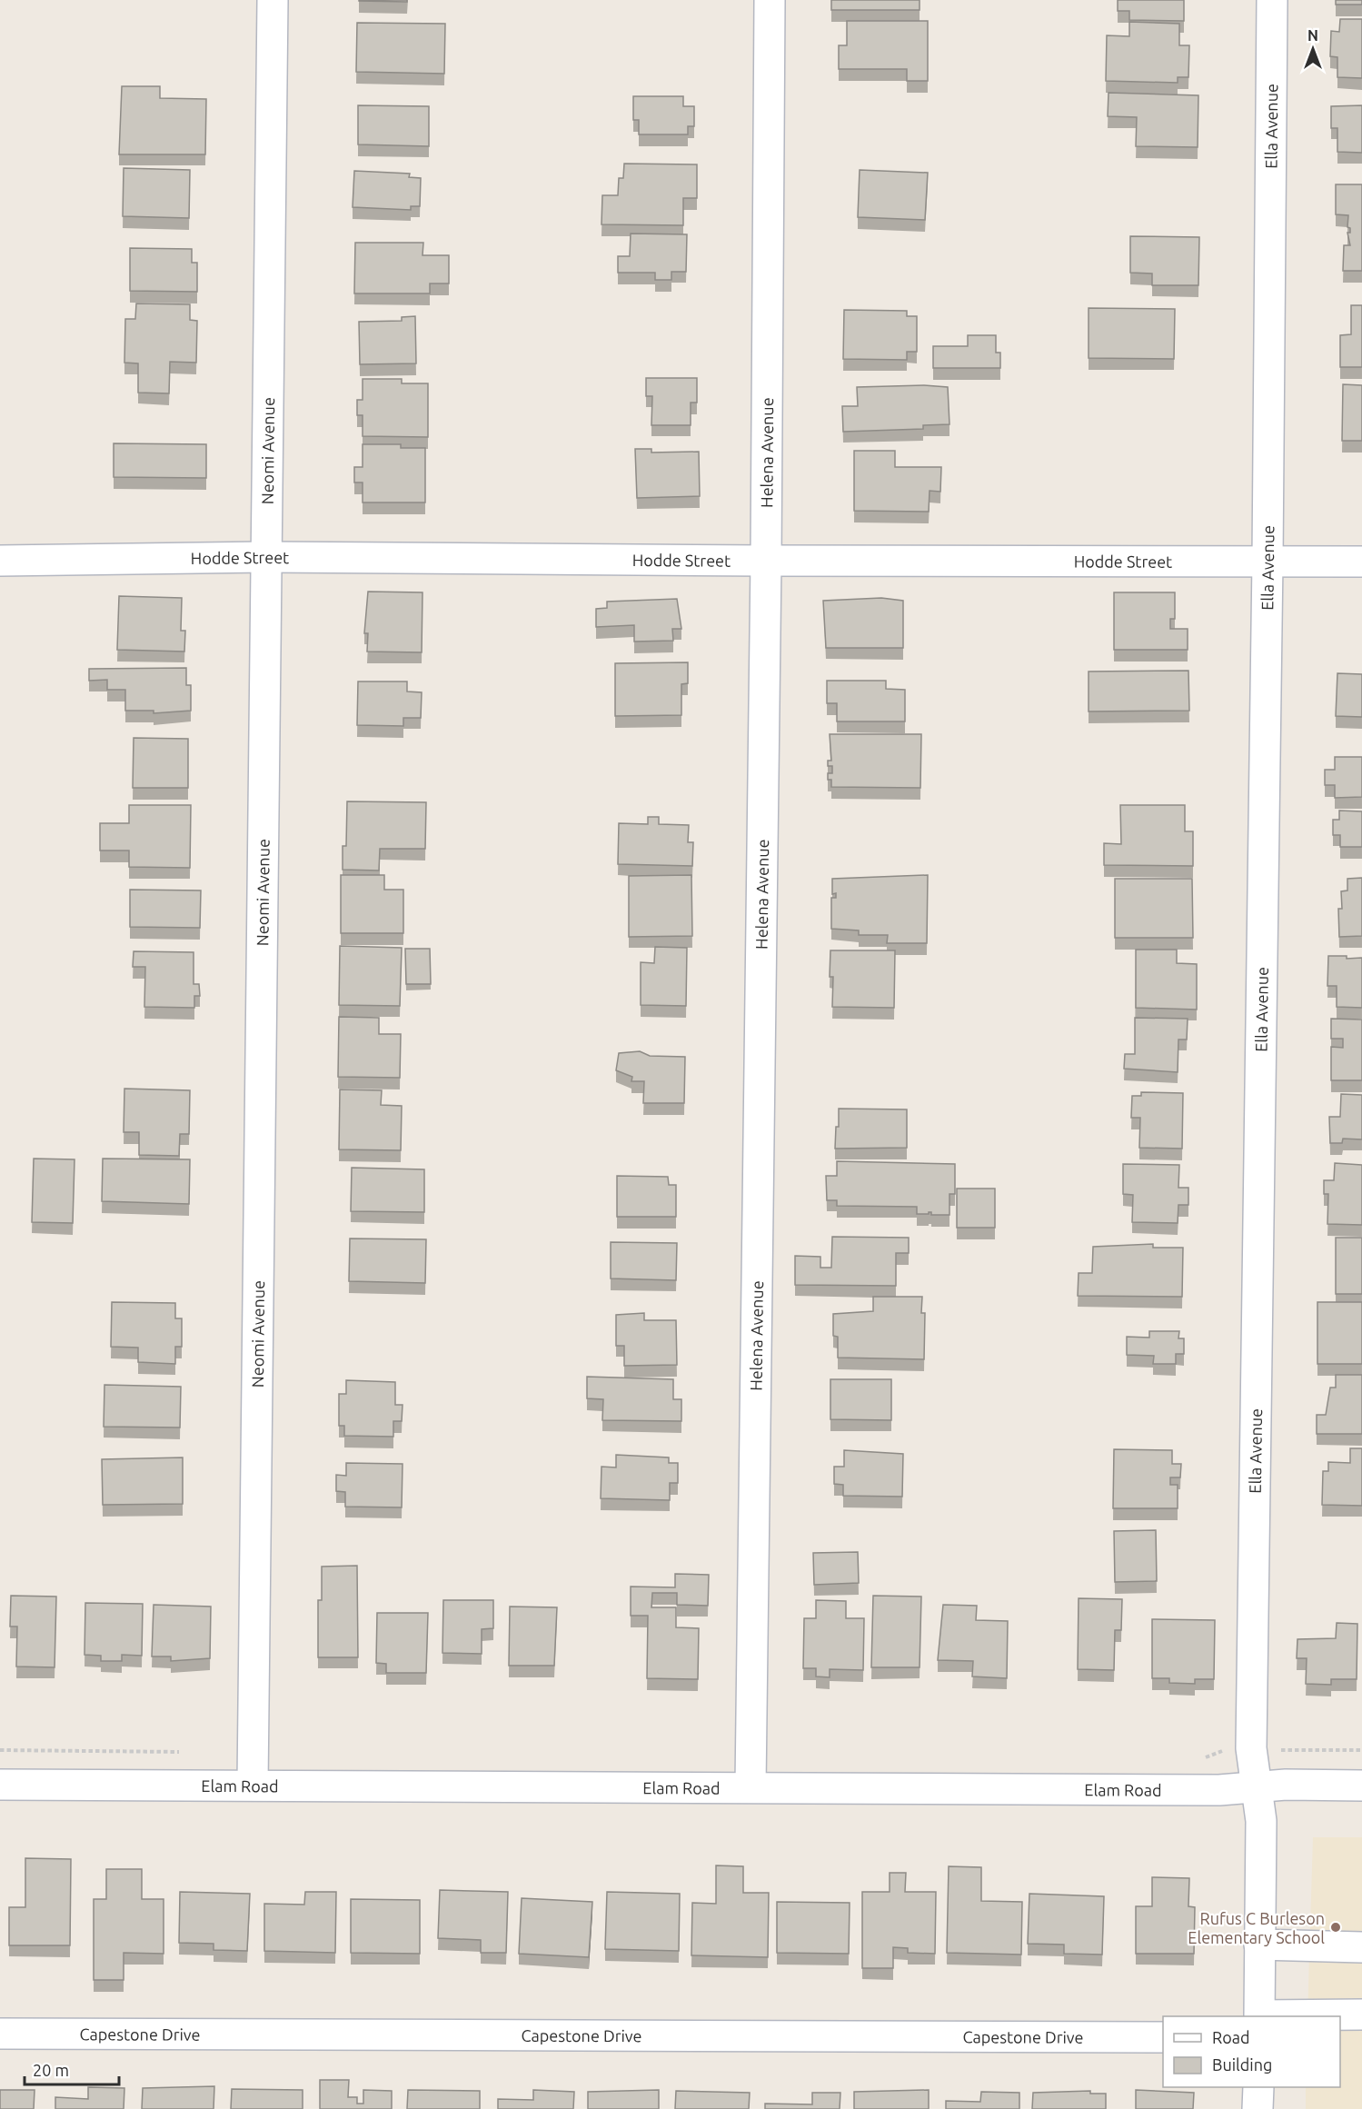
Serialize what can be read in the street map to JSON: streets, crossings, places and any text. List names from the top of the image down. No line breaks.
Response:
{"streets":{"street":["Ella Avenue","Neomi Avenue","Helena Avenue","Hodde Street","Elam Road","Capestone Drive"]},"crossings":[["Ella Avenue","Hodde Street"],["Ella Avenue","Elam Road"],["Neomi Avenue","Hodde Street"],["Neomi Avenue","Elam Road"],["Helena Avenue","Hodde Street"],["Helena Avenue","Elam Road"]],"places":["Rufus C Burleson Elementary School"],"legend":["Road","Building"],"scale_bar":"20 m","north":"top"}
